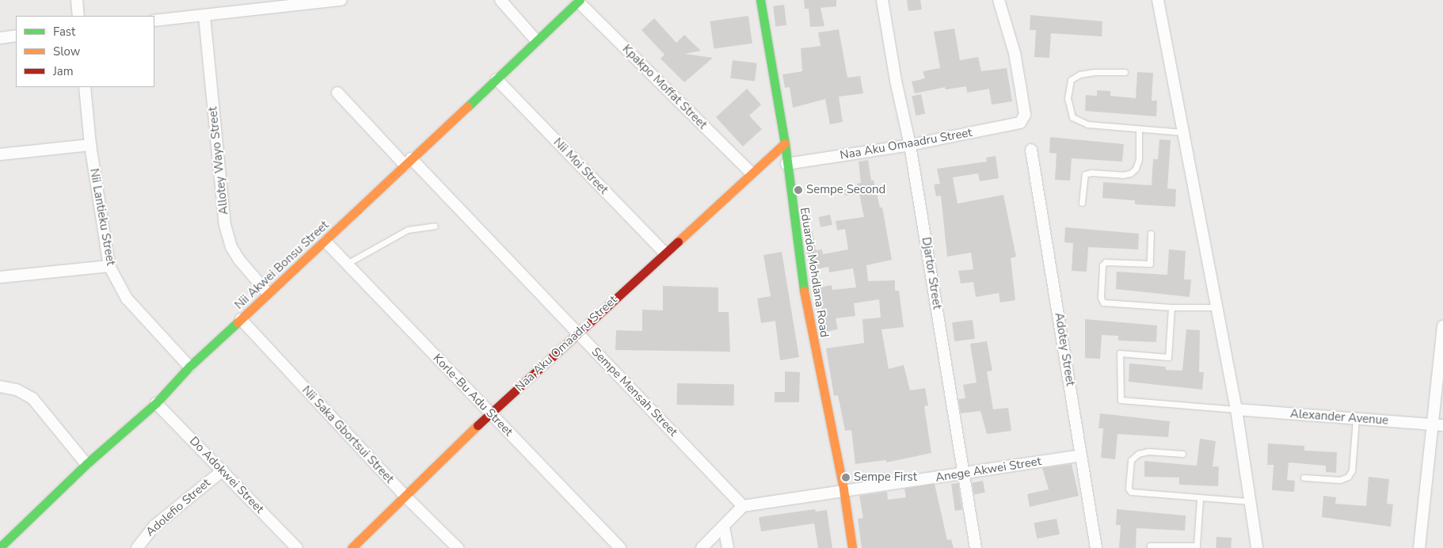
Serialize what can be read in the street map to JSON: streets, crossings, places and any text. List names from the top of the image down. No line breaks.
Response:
{"streets":{"street":["Kpakpo Moffat Street","Naa Aku Omaadru Street","Allotey Wayo Street","Nii Moi Street","Nii Lantieku Street","Nii Akwei Bonsu Street","Eduardo Mohdlana Road","Djartor Street","Adotey Street","Sempe Mensah Street","Korle-Bu Adu Street","Alexander Avenue","Nii Saka Gbortsui Street","Anege Akwei Street","Do Adokwei Street","Adolefio Street"]},"crossings":[["Kpakpo Moffat Street","Naa Aku Omaadru Street"],["Kpakpo Moffat Street","Nii Akwei Bonsu Street"],["Naa Aku Omaadru Street","Nii Moi Street"],["Naa Aku Omaadru Street","Eduardo Mohdlana Road"],["Naa Aku Omaadru Street","Djartor Street"],["Naa Aku Omaadru Street","Sempe Mensah Street"],["Naa Aku Omaadru Street","Korle-Bu Adu Street"],["Naa Aku Omaadru Street","Nii Saka Gbortsui Street"],["Allotey Wayo Street","Nii Akwei Bonsu Street"],["Nii Moi Street","Nii Akwei Bonsu Street"],["Nii Lantieku Street","Nii Akwei Bonsu Street"],["Nii Akwei Bonsu Street","Sempe Mensah Street"],["Nii Akwei Bonsu Street","Korle-Bu Adu Street"],["Nii Akwei Bonsu Street","Nii Saka Gbortsui Street"],["Nii Akwei Bonsu Street","Do Adokwei Street"],["Eduardo Mohdlana Road","Anege Akwei Street"],["Djartor Street","Anege Akwei Street"],["Adotey Street","Anege Akwei Street"],["Sempe Mensah Street","Anege Akwei Street"],["Do Adokwei Street","Adolefio Street"]],"places":["Sempe Second","Sempe First"],"legend":["Fast","Slow","Jam"]}
